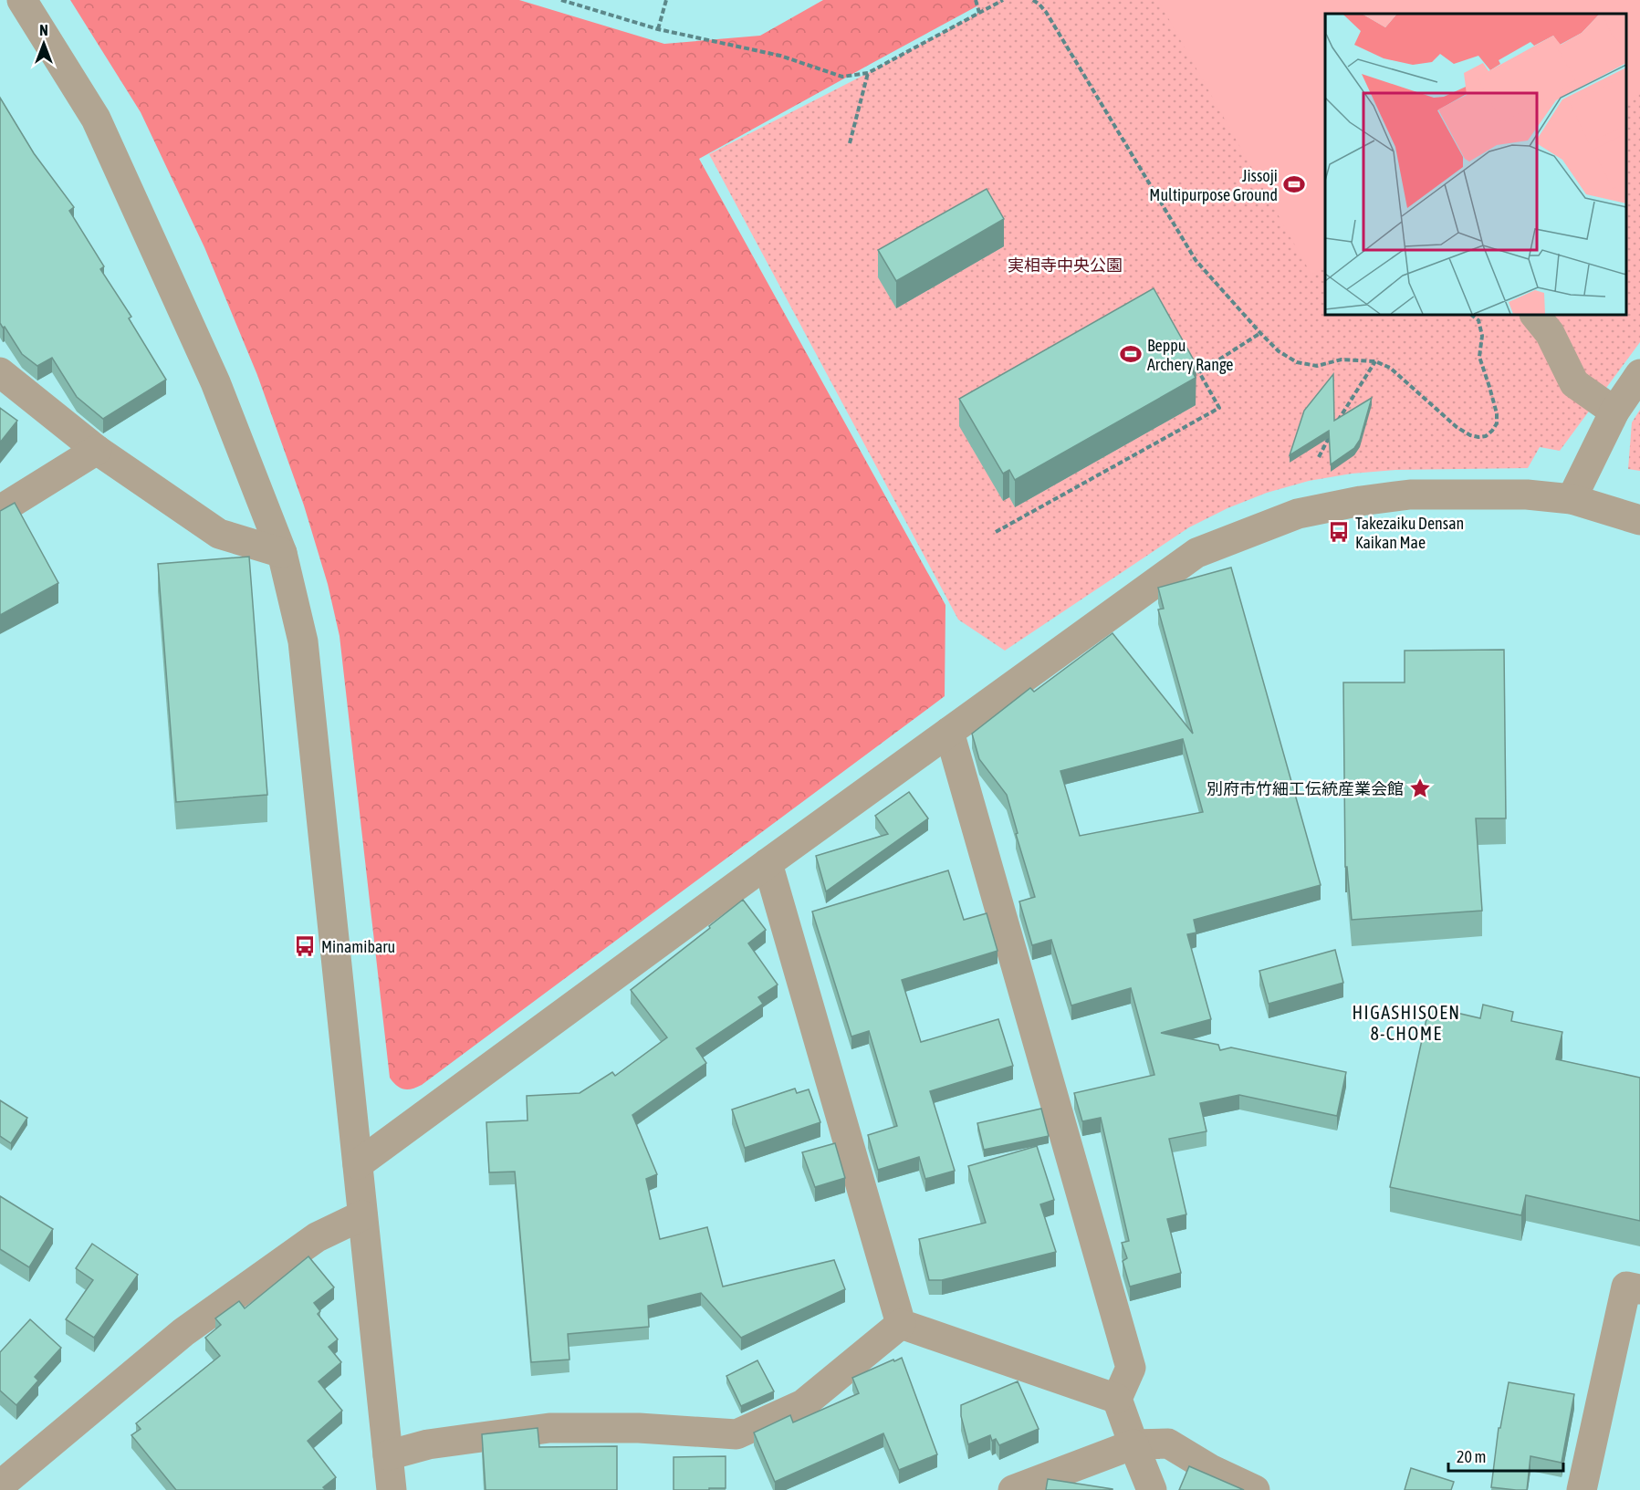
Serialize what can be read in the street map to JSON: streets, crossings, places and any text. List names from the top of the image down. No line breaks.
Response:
{"districts":["HIGASHISOEN 8-CHOME"],"parks":["実相寺中央公園"],"places":{"sports":["Jissoji Multipurpose Ground","Beppu Archery Range"],"bus stop":["Takezaiku Densan Kaikan Mae","Minamibaru"],"place":["別府市竹細工伝統産業会館"]},"scale_bar":"20 m","north":"top"}
